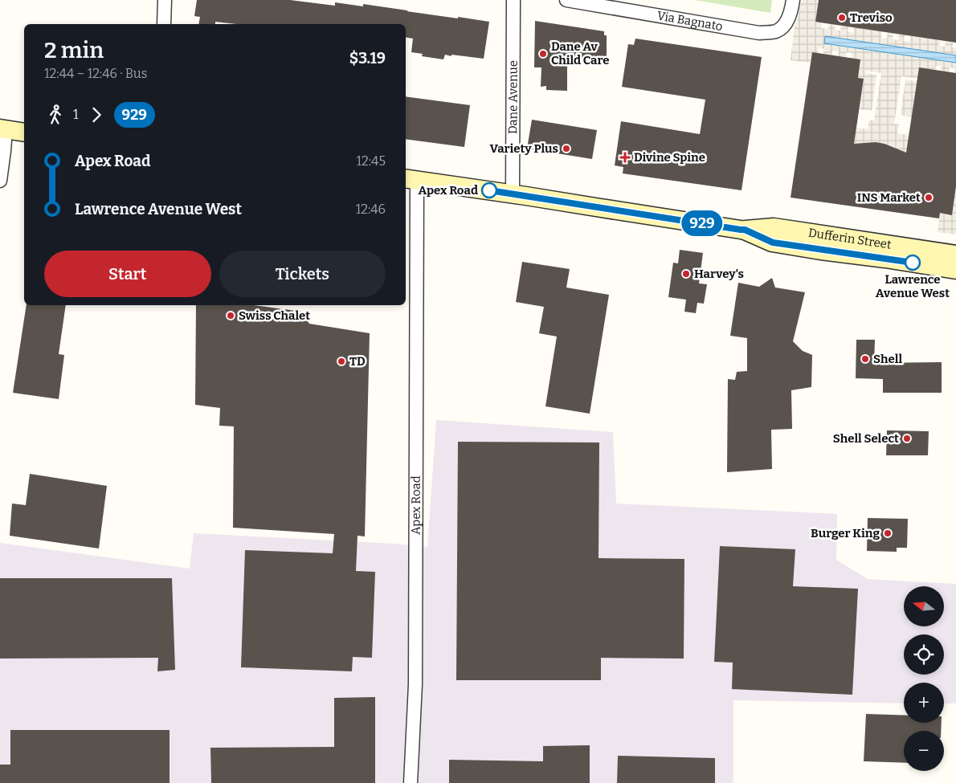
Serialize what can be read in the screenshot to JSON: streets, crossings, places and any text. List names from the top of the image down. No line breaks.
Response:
{"streets":{"main road":["Dufferin Street"],"street":["Via Bagnato","Dane Avenue","Apex Road"]},"crossings":[["Dane Avenue","Dufferin Street"],["Dufferin Street","Apex Road"]],"places":{"other":["Treviso","Dane Av Child Care","Variety Plus","Apex Road","INS Market","Lawrence Avenue West","Harvey's","Swiss Chalet","Shell","TD","Shell Select","Burger King"],"health":["Divine Spine"]},"lines":["bus line 929"],"north":"left","page":{"on_map":"929","heading":["2 min","12:44 – 12:46 · Bus","$3.19"],"legs":["1","929"],"list":[{"name":"Apex Road","value":"12:45"},{"name":"Lawrence Avenue West","value":"12:46"}],"buttons":["Start","Tickets"],"map_buttons":["+","−"]}}
